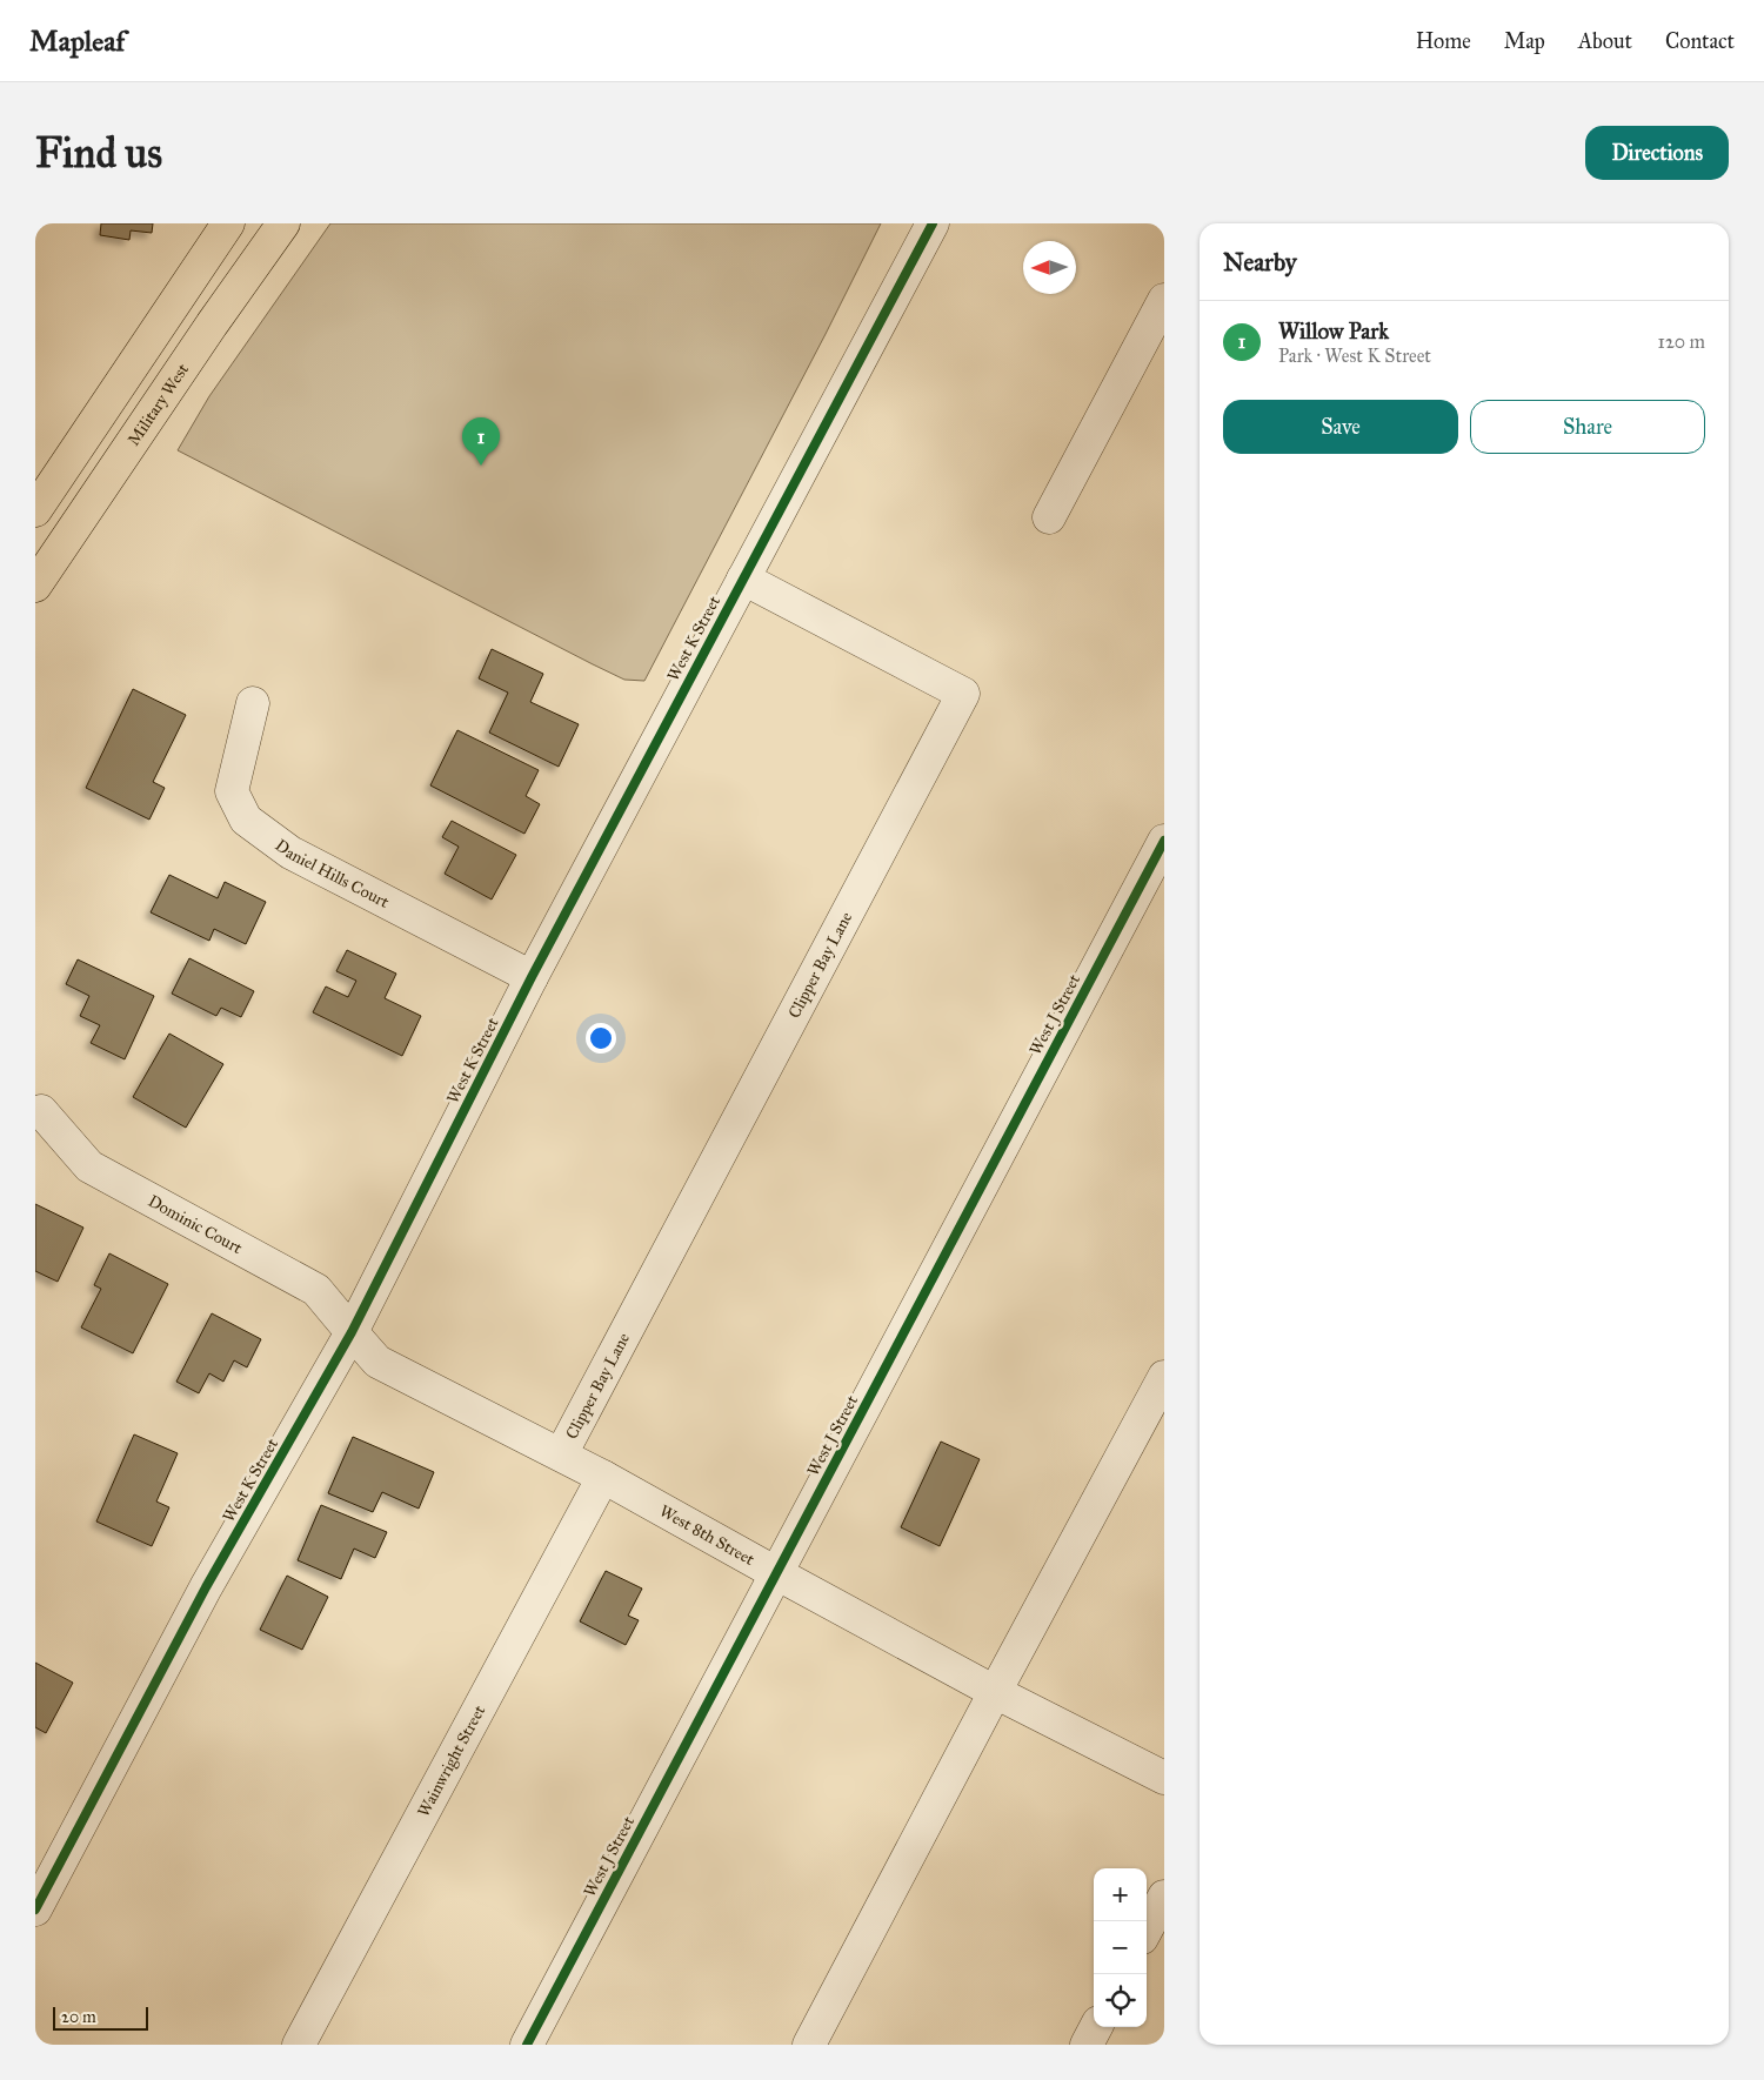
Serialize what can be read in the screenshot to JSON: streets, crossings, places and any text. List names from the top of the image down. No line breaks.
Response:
{"streets":{"main road":["Military West"],"street":["West K Street","Daniel Hills Court","Clipper Bay Lane","West J Street","Dominic Court","West 8th Street","Wainwright Street"]},"crossings":[["West K Street","Daniel Hills Court"],["West K Street","Clipper Bay Lane"],["West K Street","Dominic Court"],["West K Street","West 8th Street"],["Clipper Bay Lane","West 8th Street"],["West J Street","West 8th Street"],["Dominic Court","West 8th Street"],["West 8th Street","Wainwright Street"]],"scale_bar":"20 m","north":"left","page":{"header":"Mapleaf","nav":["Home","Map","About","Contact"],"buttons":["Directions",["Save","Share"]],"title":"Find us","heading":"Nearby","list":[{"mark":"1","name":"Willow Park","note":"Park · West K Street","value":"120 m"}],"pins":"1","map_buttons":["+","−"],"scale":"20 m"}}
